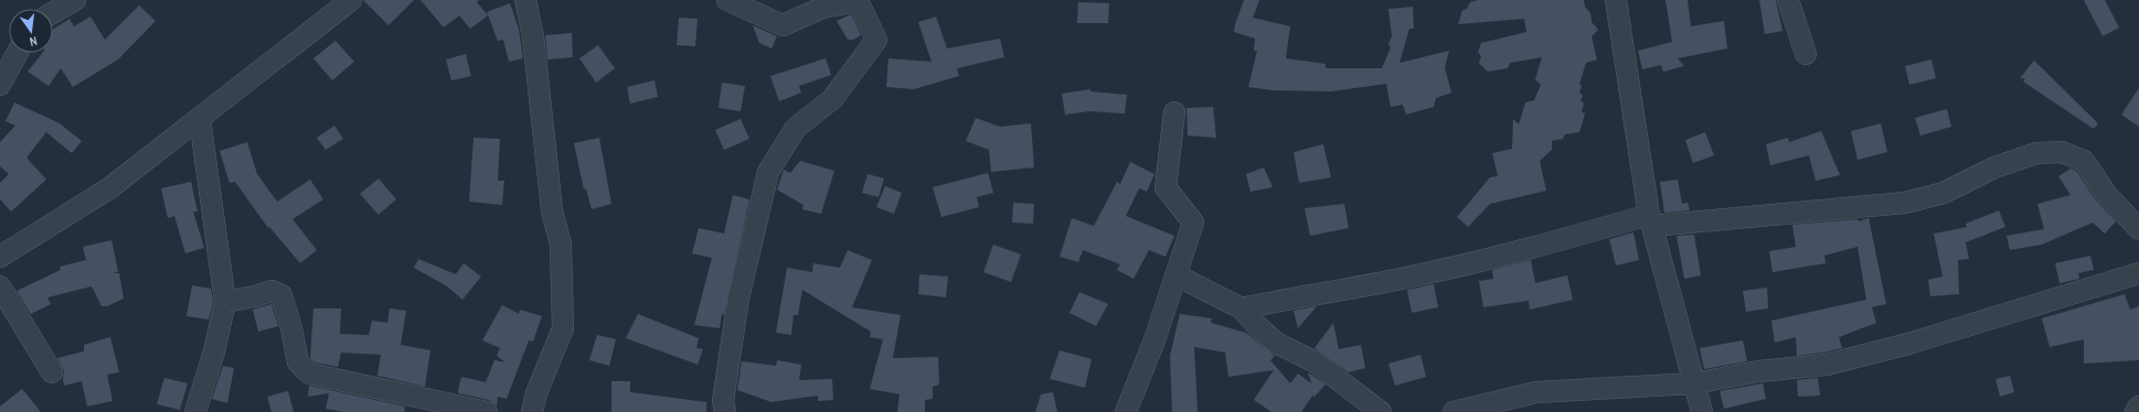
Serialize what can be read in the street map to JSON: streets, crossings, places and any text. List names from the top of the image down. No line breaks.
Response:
{"north":"bottom"}
